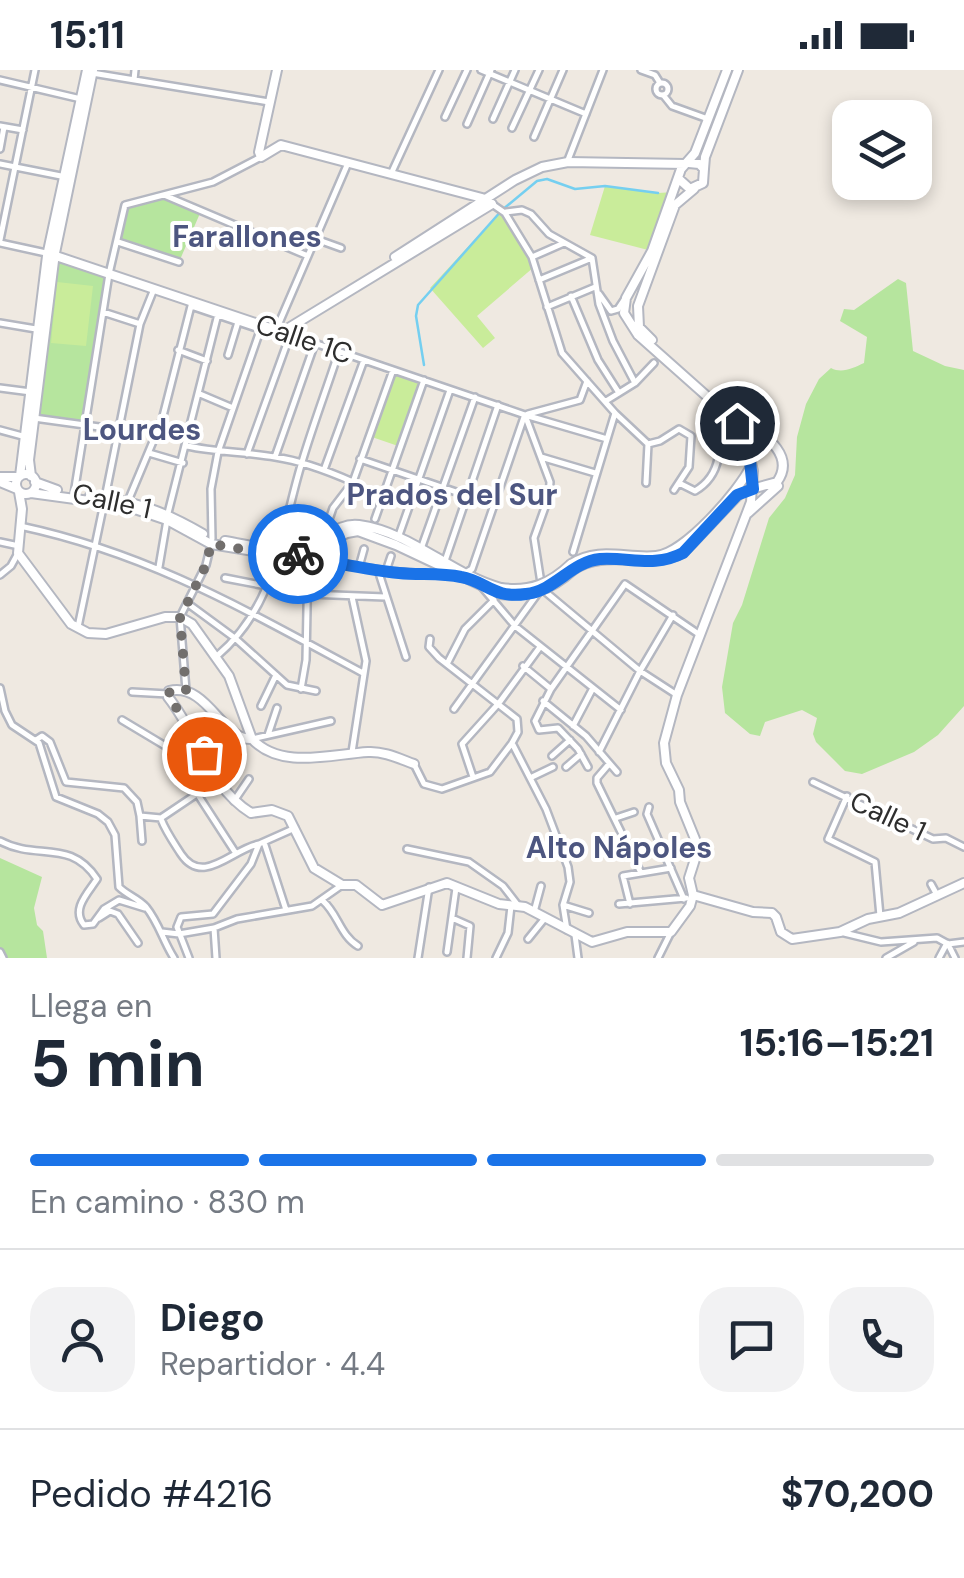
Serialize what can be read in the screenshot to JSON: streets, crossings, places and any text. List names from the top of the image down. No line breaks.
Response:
{"streets":{"street":["Calle 1C","Calle 1"]},"districts":["Farallones","Lourdes","Prados del Sur","Alto Nápoles"],"page":{"status":"15:11","heading":["5 min","Llega en","15:16–15:21"],"panel":["Diego","Repartidor · 4.4","Pedido #4216","$70,200"],"bar":"En camino · 830 m"}}
